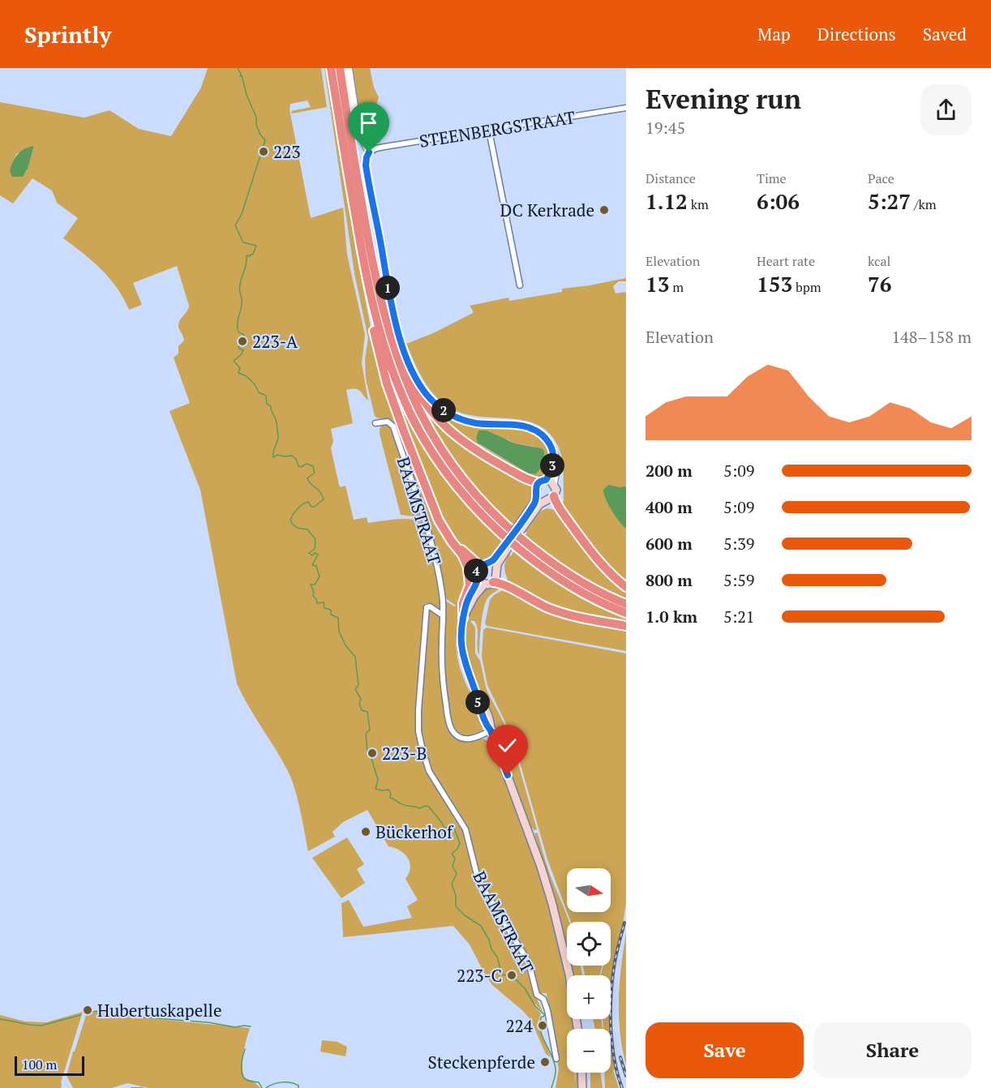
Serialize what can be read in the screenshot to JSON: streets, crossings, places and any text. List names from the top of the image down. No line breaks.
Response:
{"streets":{"street":["STEENBERGSTRAAT","BAAMSTRAAT"]},"places":["223","DC Kerkrade","223-A","223-B","Bückerhof","223-C","Hubertuskapelle","224","Steckenpferde"],"scale_bar":"100 m","north":"right","page":{"header":"Sprintly","nav":["Map","Directions","Saved"],"heading":["Evening run","19:45"],"stats":[["Distance","1.12 km"],["Time","6:06"],["Pace","5:27 /km"],["Elevation","13 m"],["Heart rate","153 bpm"],["kcal","76"]],"pins":["1","2","3","4","5"],"chart":["Elevation","148–158 m"],"list":[{"name":"200 m","note":"5:09"},{"name":"400 m","note":"5:09"},{"name":"600 m","note":"5:39"},{"name":"800 m","note":"5:59"},{"name":"1.0 km","note":"5:21"}],"map_buttons":["+","−"],"buttons":["Save","Share"],"scale":"100 m"}}
